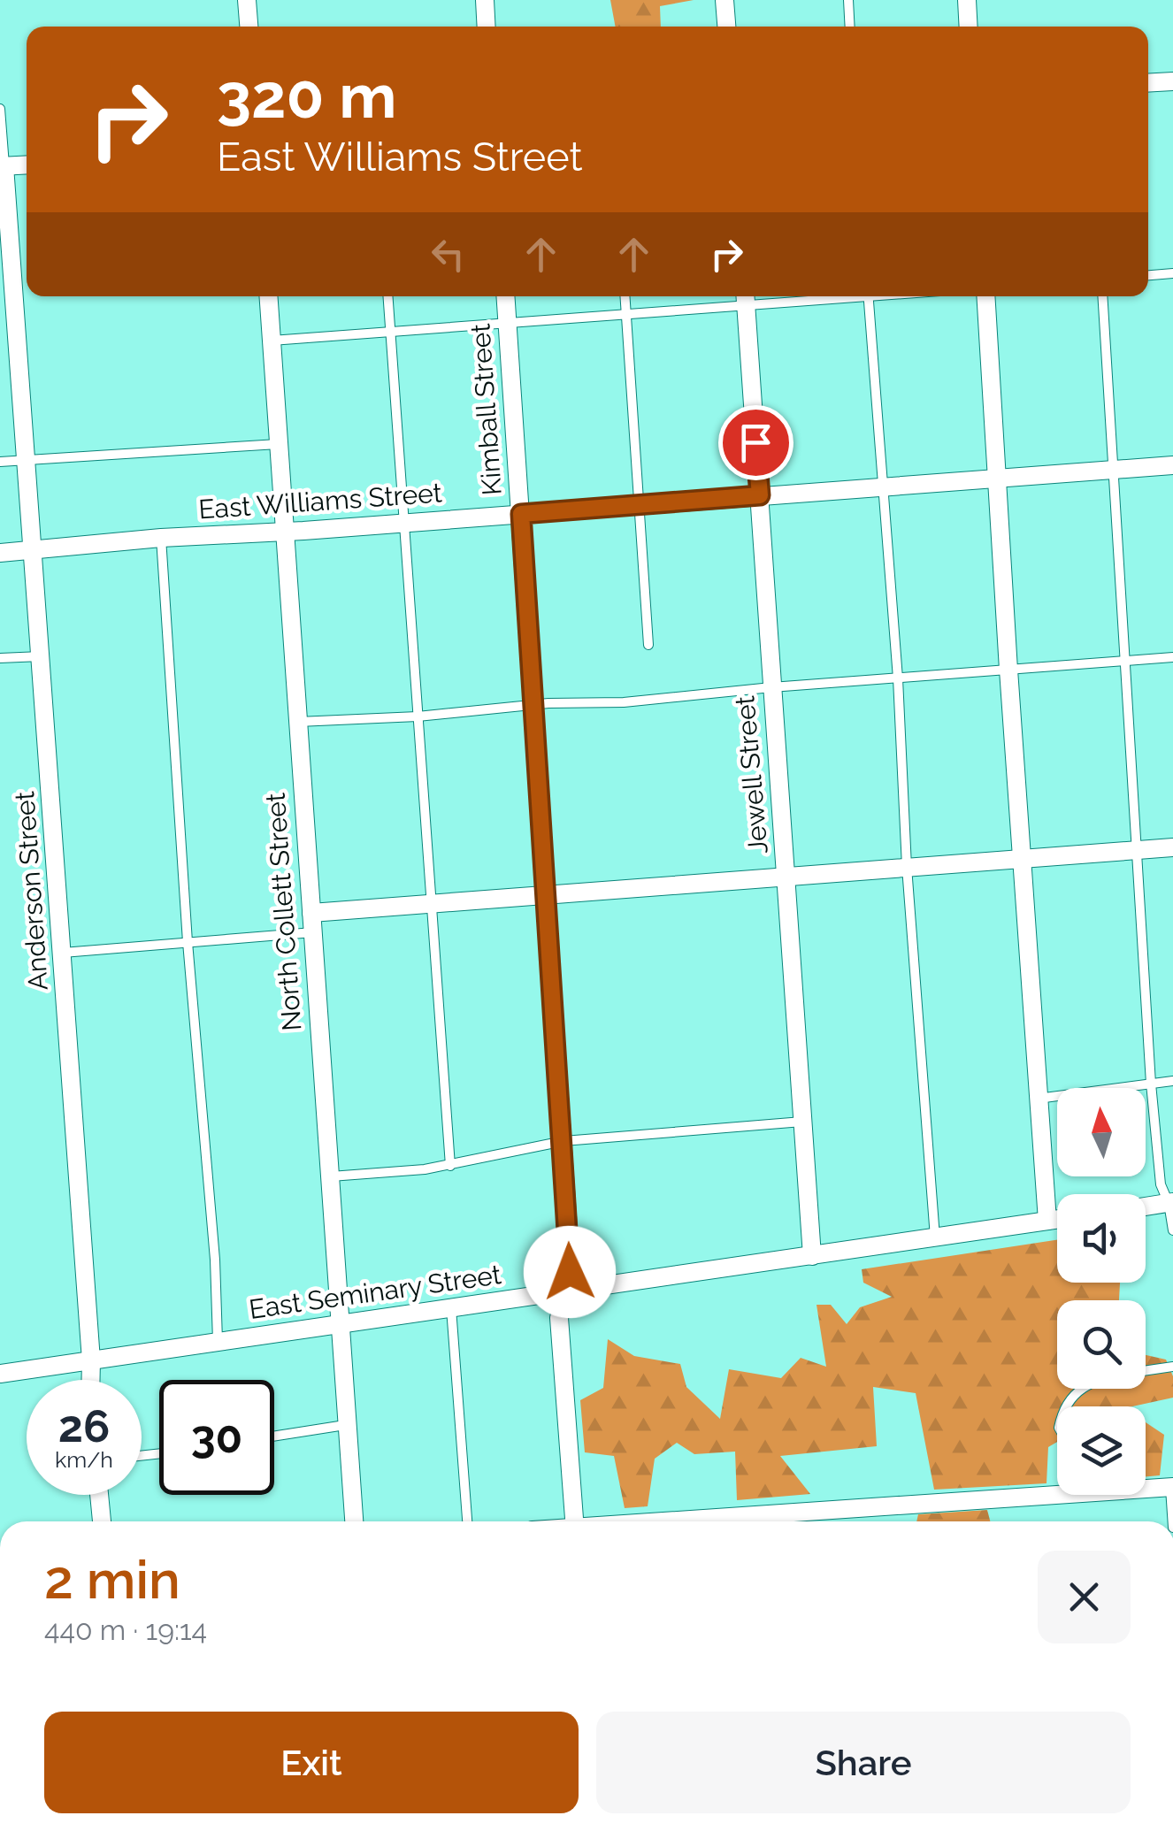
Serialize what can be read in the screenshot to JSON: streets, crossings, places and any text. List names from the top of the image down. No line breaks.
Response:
{"streets":{"street":["Kimball Street","East Williams Street","Jewell Street","Anderson Street","North Collett Street","East Seminary Street"]},"crossings":[["Kimball Street","East Williams Street"],["Kimball Street","East Seminary Street"],["East Williams Street","Jewell Street"],["East Williams Street","Anderson Street"],["East Williams Street","North Collett Street"],["Jewell Street","East Seminary Street"],["Anderson Street","East Seminary Street"],["North Collett Street","East Seminary Street"]],"north":"top","page":{"turn":["320 m","East Williams Street"],"speed":"26 km/h","limit":"30","heading":["2 min","440 m · 19:14"],"buttons":["Exit","Share"]}}
